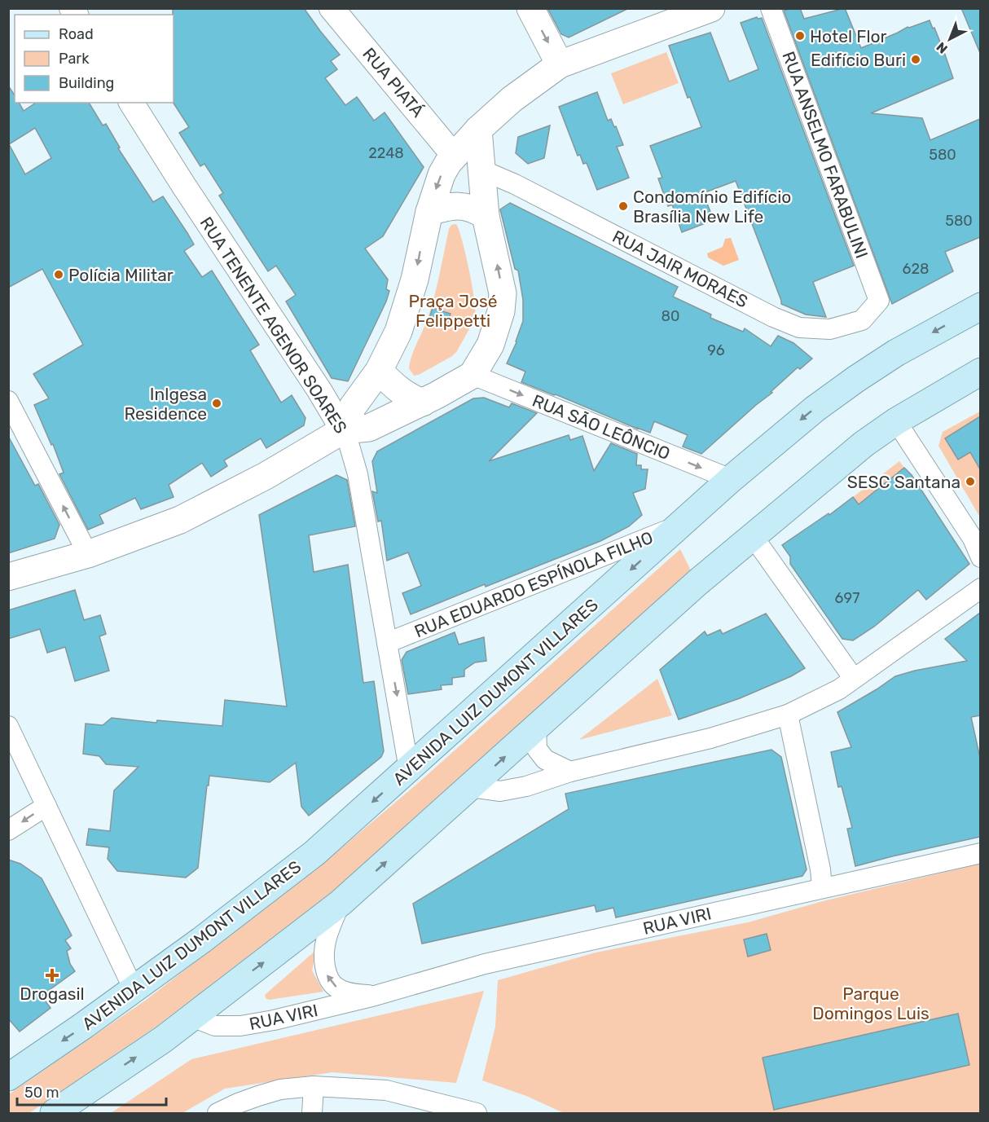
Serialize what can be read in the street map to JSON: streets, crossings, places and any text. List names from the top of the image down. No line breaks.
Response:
{"streets":{"main road":["AVENIDA LUIZ DUMONT VILLARES"],"street":["RUA PIATÁ","RUA ANSELMO FARABULINI","RUA JAIR MORAES","RUA TENENTE AGENOR SOARES","RUA SÃO LEÔNCIO","RUA EDUARDO ESPÍNOLA FILHO","RUA VIRI"]},"crossings":[["RUA ANSELMO FARABULINI","RUA JAIR MORAES"],["RUA TENENTE AGENOR SOARES","RUA EDUARDO ESPÍNOLA FILHO"],["RUA TENENTE AGENOR SOARES","AVENIDA LUIZ DUMONT VILLARES"],["RUA SÃO LEÔNCIO","AVENIDA LUIZ DUMONT VILLARES"],["RUA EDUARDO ESPÍNOLA FILHO","AVENIDA LUIZ DUMONT VILLARES"]],"one_way":["RUA SÃO LEÔNCIO"],"parks":["Praça José Felippetti","Parque Domingos Luis"],"places":{"other":["Hotel Flor","Edifício Buri","Condomínio Edifício Brasília New Life","Polícia Militar","Inlgesa Residence","SESC Santana"],"health":["Drogasil"]},"house_numbers":["2248","580","580","628","80","96","697"],"legend":["Road","Park","Building"],"scale_bar":"50 m","north":"bottom left"}
